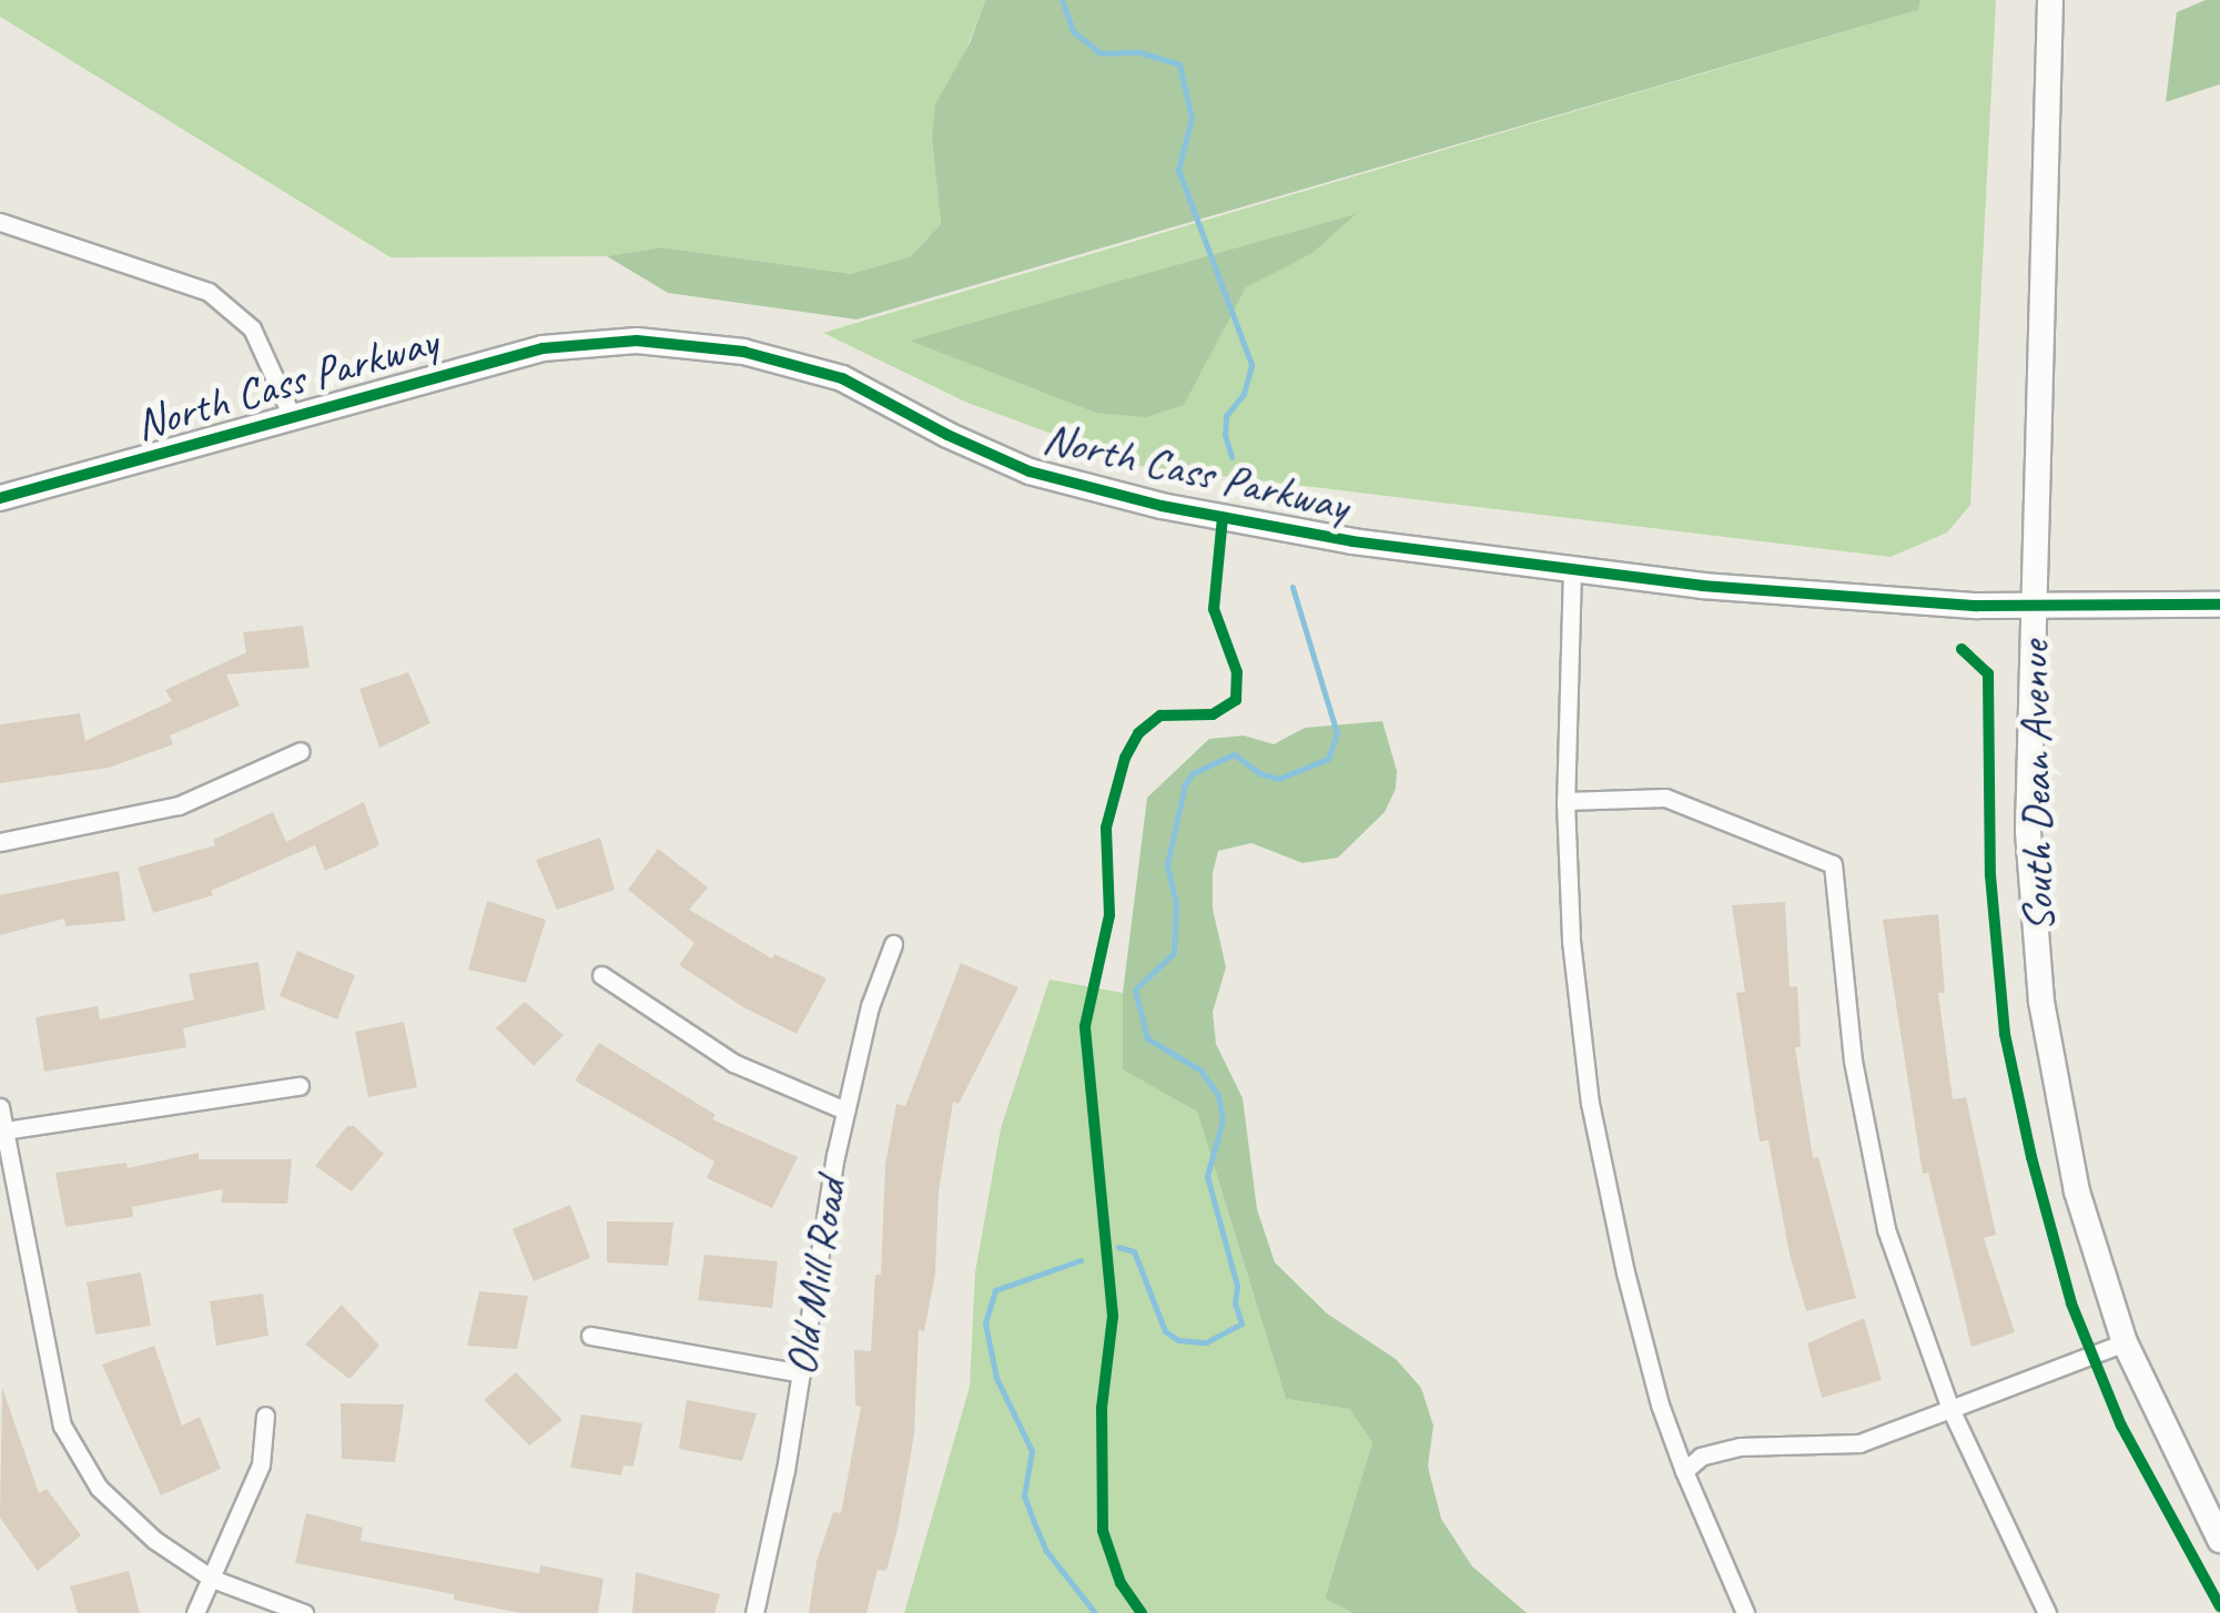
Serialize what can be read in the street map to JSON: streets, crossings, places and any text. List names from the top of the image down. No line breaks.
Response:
{"streets":{"street":["North Cass Parkway","South Dean Avenue","Old Mill Road"]},"crossings":[["North Cass Parkway","South Dean Avenue"]]}
